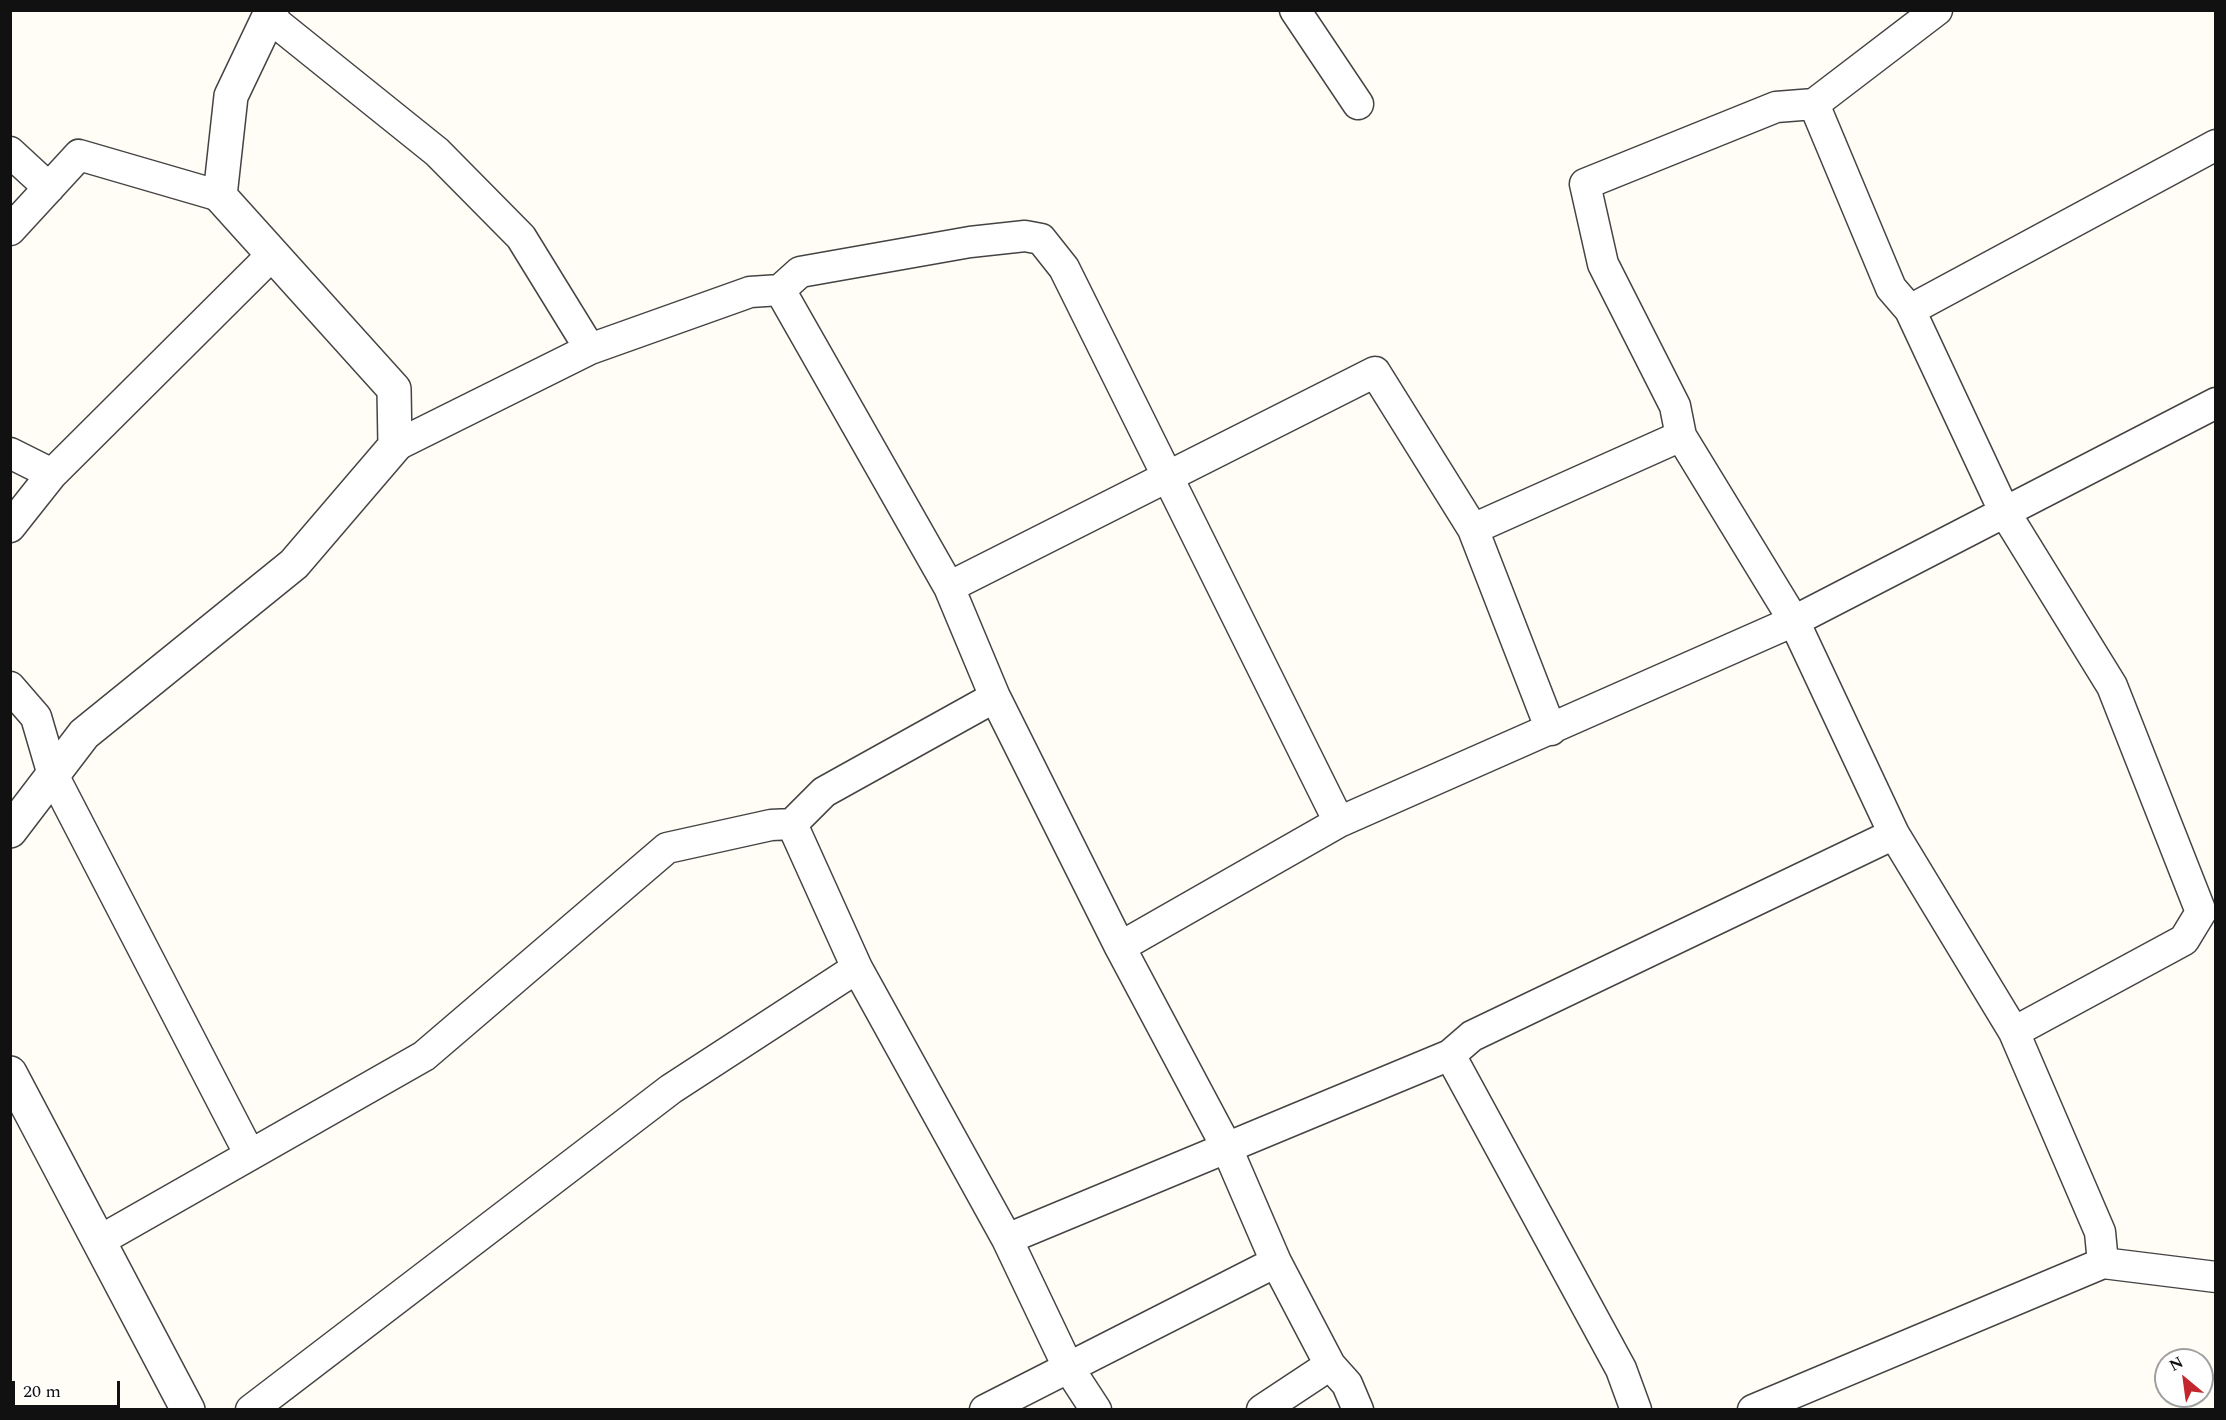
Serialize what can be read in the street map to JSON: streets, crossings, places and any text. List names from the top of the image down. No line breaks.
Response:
{"scale_bar":"20 m","north":"top left"}
